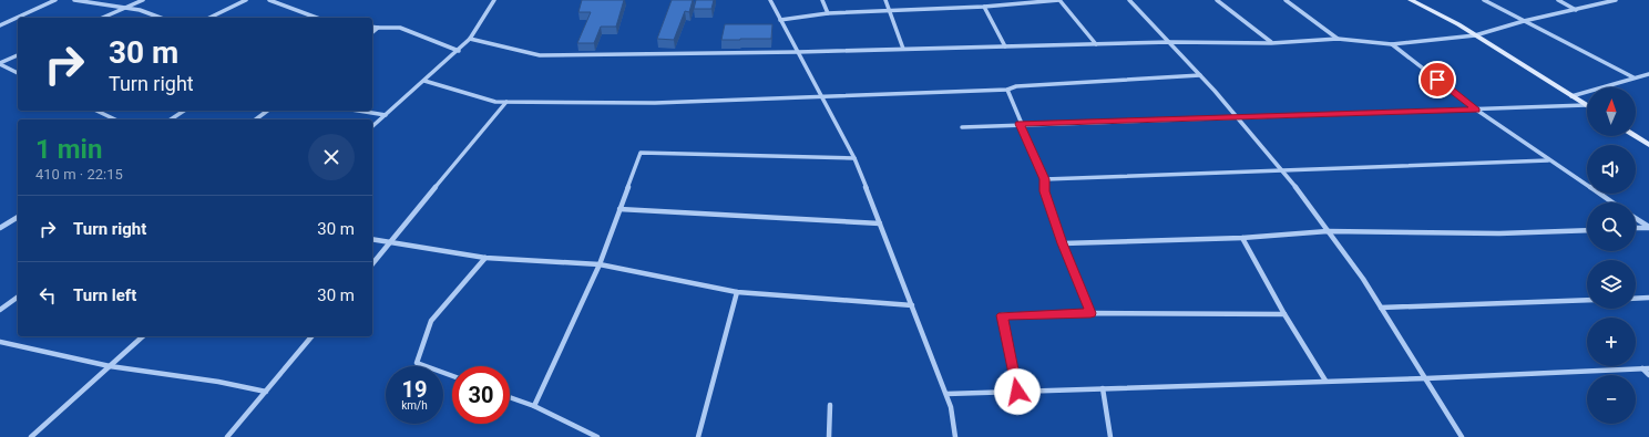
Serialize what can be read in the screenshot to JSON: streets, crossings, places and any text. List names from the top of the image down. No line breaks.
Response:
{"north":"top","page":{"turn":["30 m","Turn right"],"map_buttons":["+","−"],"heading":["1 min","410 m · 22:15"],"list":[{"name":"Turn right","value":"30 m"},{"name":"Turn left","value":"30 m"}],"speed":"19 km/h","limit":"30"}}
